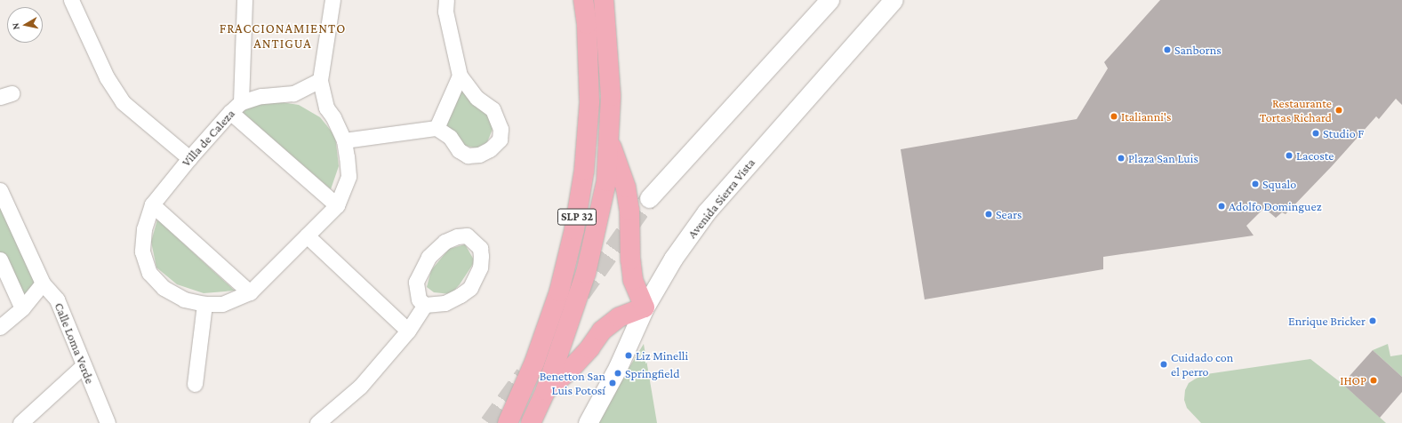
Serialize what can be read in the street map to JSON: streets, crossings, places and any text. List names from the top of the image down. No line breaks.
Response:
{"streets":{"highway":["SLP 32"],"street":["Villa de Caleza","Avenida Sierra Vista","Calle Loma Verde"]},"districts":["FRACCIONAMIENTO ANTIGUA"],"places":["Sanborns","Restaurante Tortas Richard","Italianni's","Studio F","Lacoste","Plaza San Luis","Squalo","Adolfo Dominguez","Sears","Enrique Bricker","Liz Minelli","Cuidado con el perro","Springfield","IHOP","Benetton San Luis Potosí"],"north":"left"}
